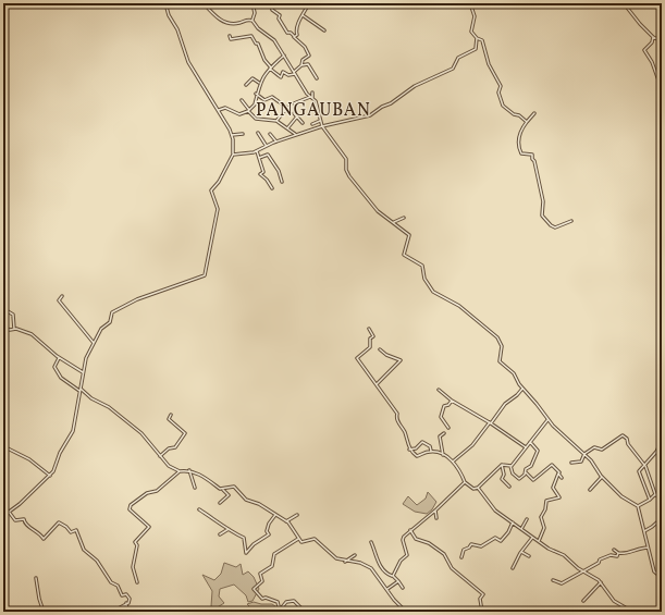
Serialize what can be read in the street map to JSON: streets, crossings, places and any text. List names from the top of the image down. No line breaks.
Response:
{"districts":["PANGAUBAN"]}
